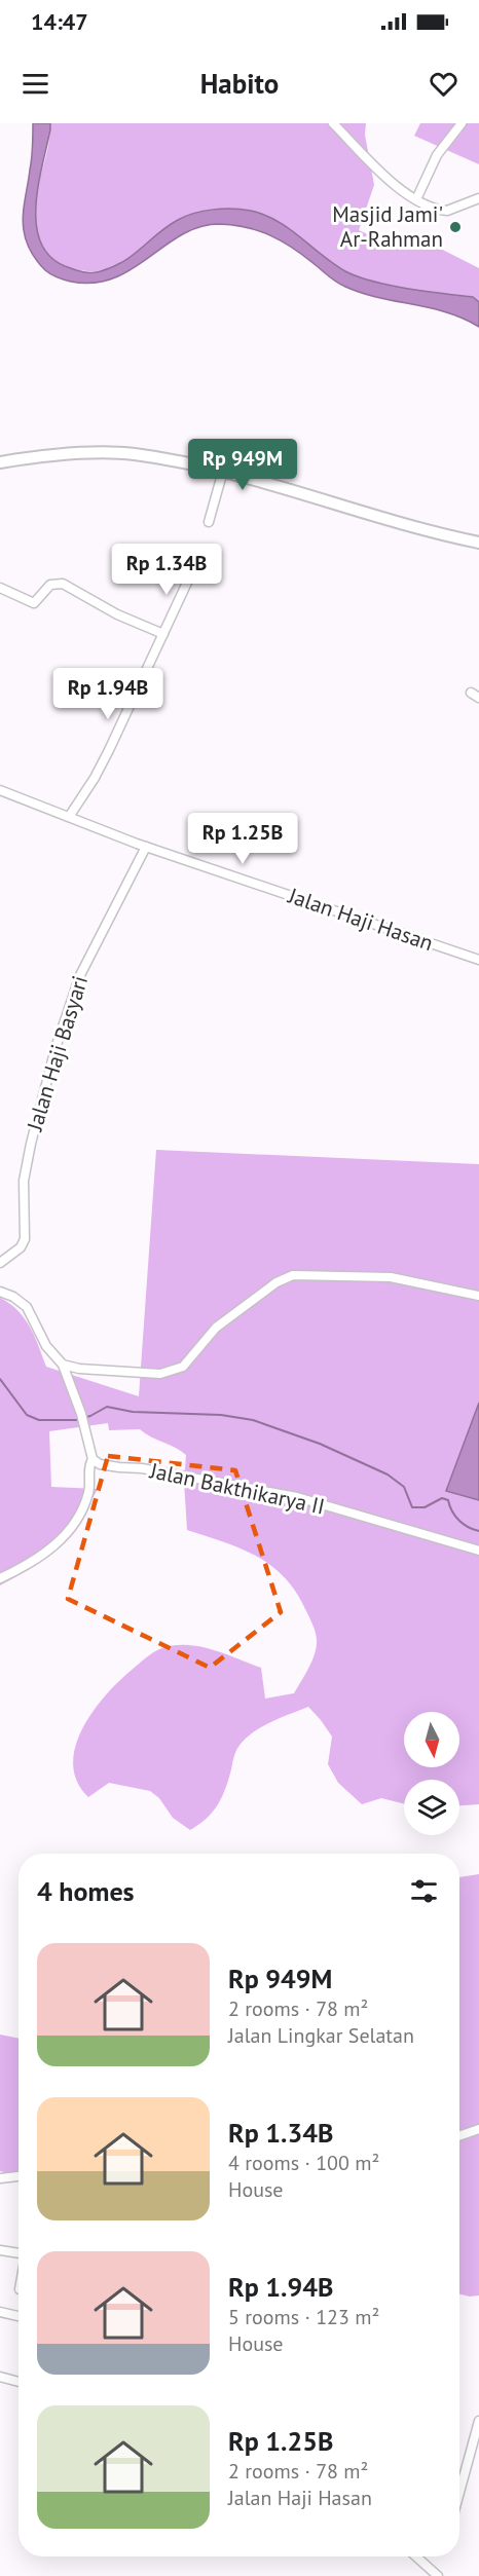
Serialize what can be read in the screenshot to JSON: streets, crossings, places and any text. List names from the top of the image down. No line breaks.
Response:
{"streets":{"street":["Jalan Haji Hasan","Jalan Haji Basyari","Jalan Bakthikarya II"]},"crossings":[["Jalan Haji Hasan","Jalan Haji Basyari"]],"places":["Masjid Jami' Ar-Rahman"],"north":"bottom","page":{"status":"14:47","header":"Habito","price":["Rp 949M","Rp 1.34B","Rp 1.94B","Rp 1.25B"],"heading":"4 homes","list":[{"name":"Rp 949M","note":"2 rooms · 78 m² · Jalan Lingkar Selatan"},{"name":"Rp 1.34B","note":"4 rooms · 100 m² · House"},{"name":"Rp 1.94B","note":"5 rooms · 123 m² · House"},{"name":"Rp 1.25B","note":"2 rooms · 78 m² · Jalan Haji Hasan"}]}}
